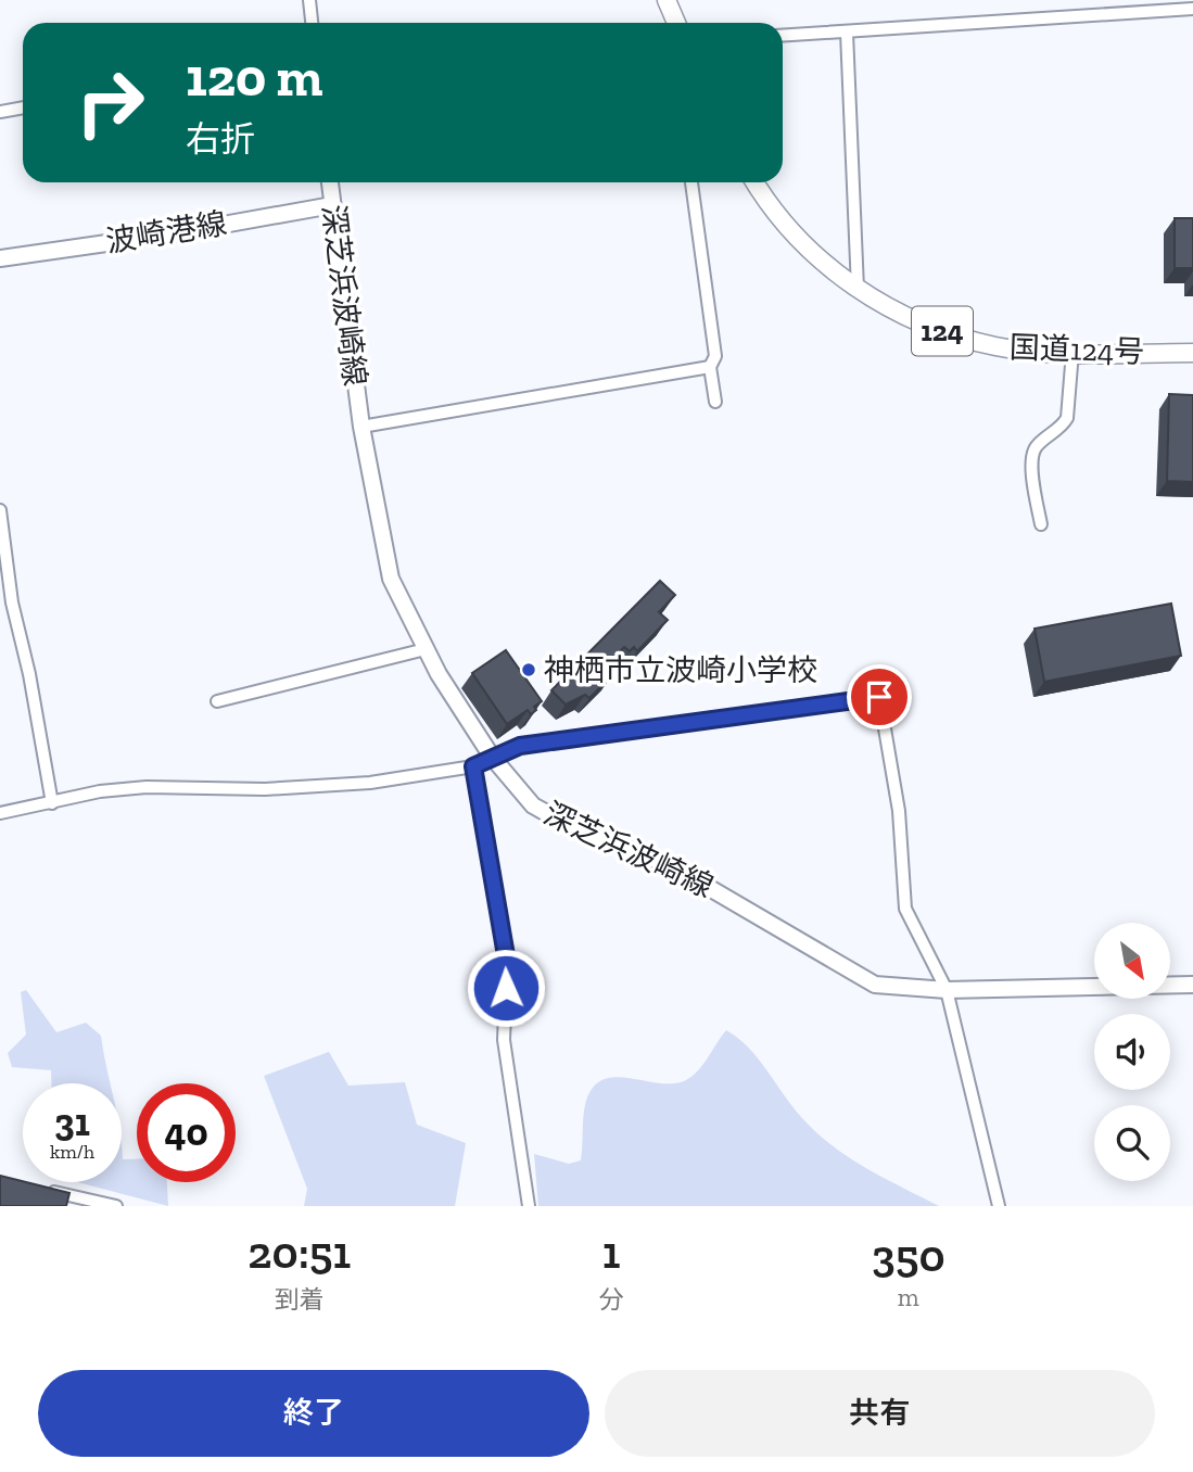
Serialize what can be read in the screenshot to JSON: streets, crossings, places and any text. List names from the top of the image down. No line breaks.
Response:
{"streets":{"highway":["124","国道124号"],"main road":["波崎港線","深芝浜波崎線"]},"crossings":[["波崎港線","深芝浜波崎線"]],"places":["神栖市立波崎小学校"],"north":"bottom right","page":{"turn":["120 m","右折"],"speed":"31 km/h","limit":"40","eta":["20:51","到着","1","分","350","m"],"buttons":["終了","共有"]}}
